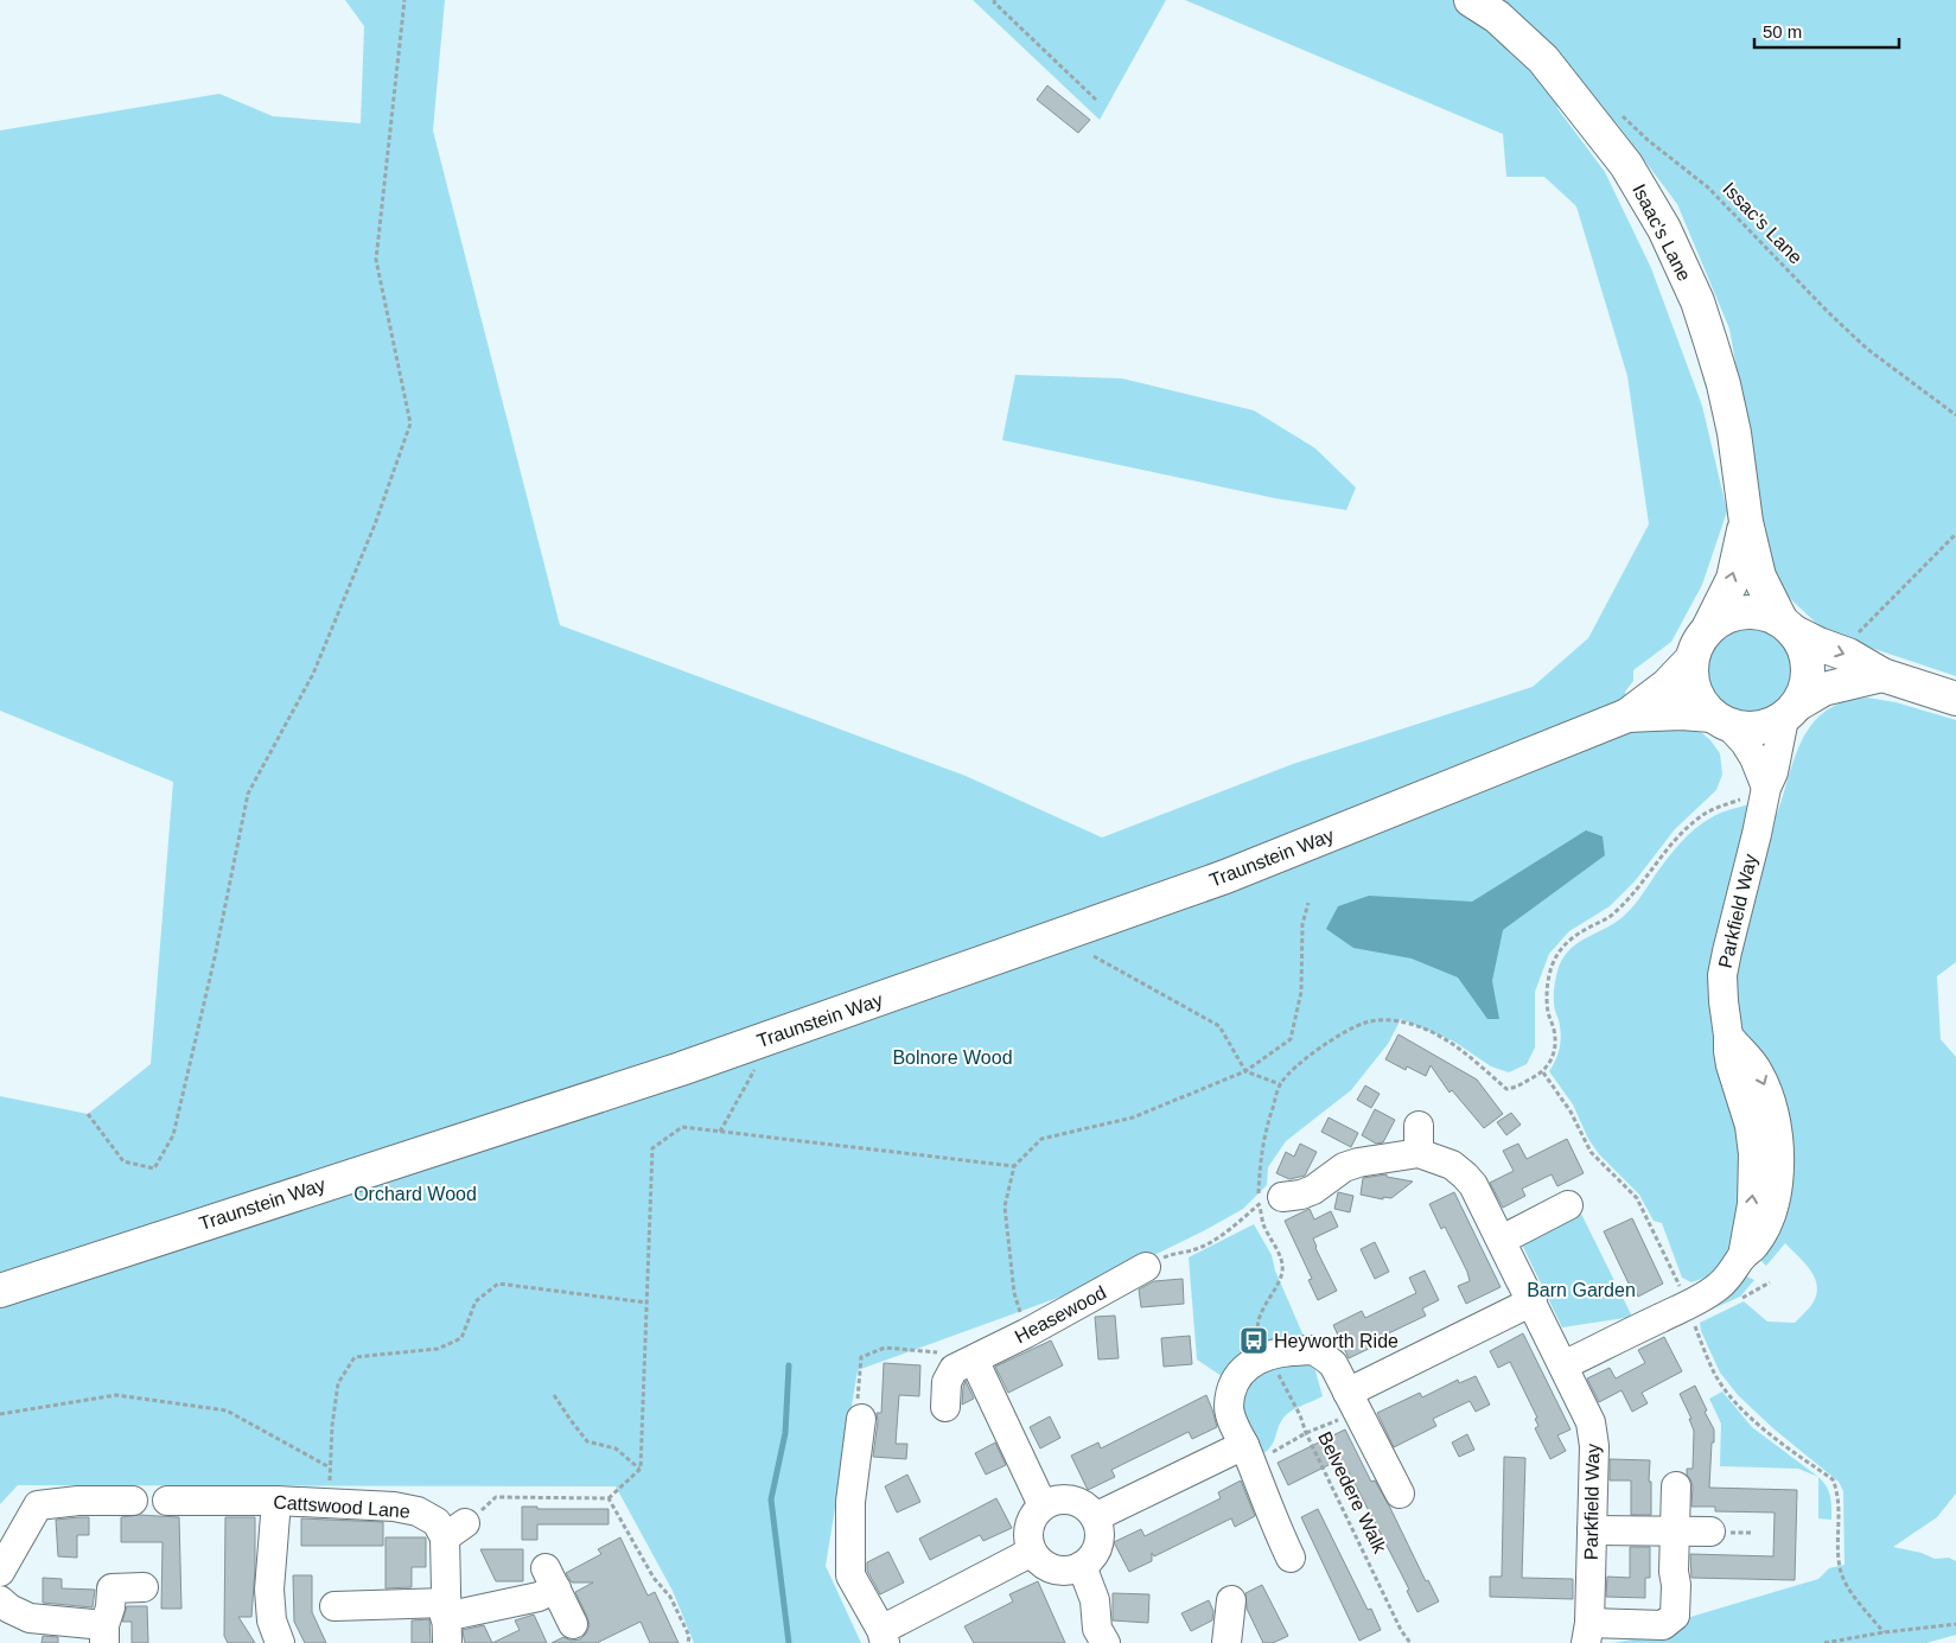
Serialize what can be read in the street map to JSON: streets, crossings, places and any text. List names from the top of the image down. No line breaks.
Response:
{"streets":{"main road":["Isaac's Lane","Traunstein Way"],"street":["Parkfield Way","Heasewood","Cattswood Lane"],"path":["Issac's Lane","Belvedere Walk"]},"crossings":[["Isaac's Lane","Traunstein Way"],["Isaac's Lane","Parkfield Way"],["Traunstein Way","Parkfield Way"],["Parkfield Way","Belvedere Walk"]],"parks":["Bolnore Wood","Orchard Wood","Barn Garden"],"places":{"bus stop":["Heyworth Ride"]},"scale_bar":"50 m"}
